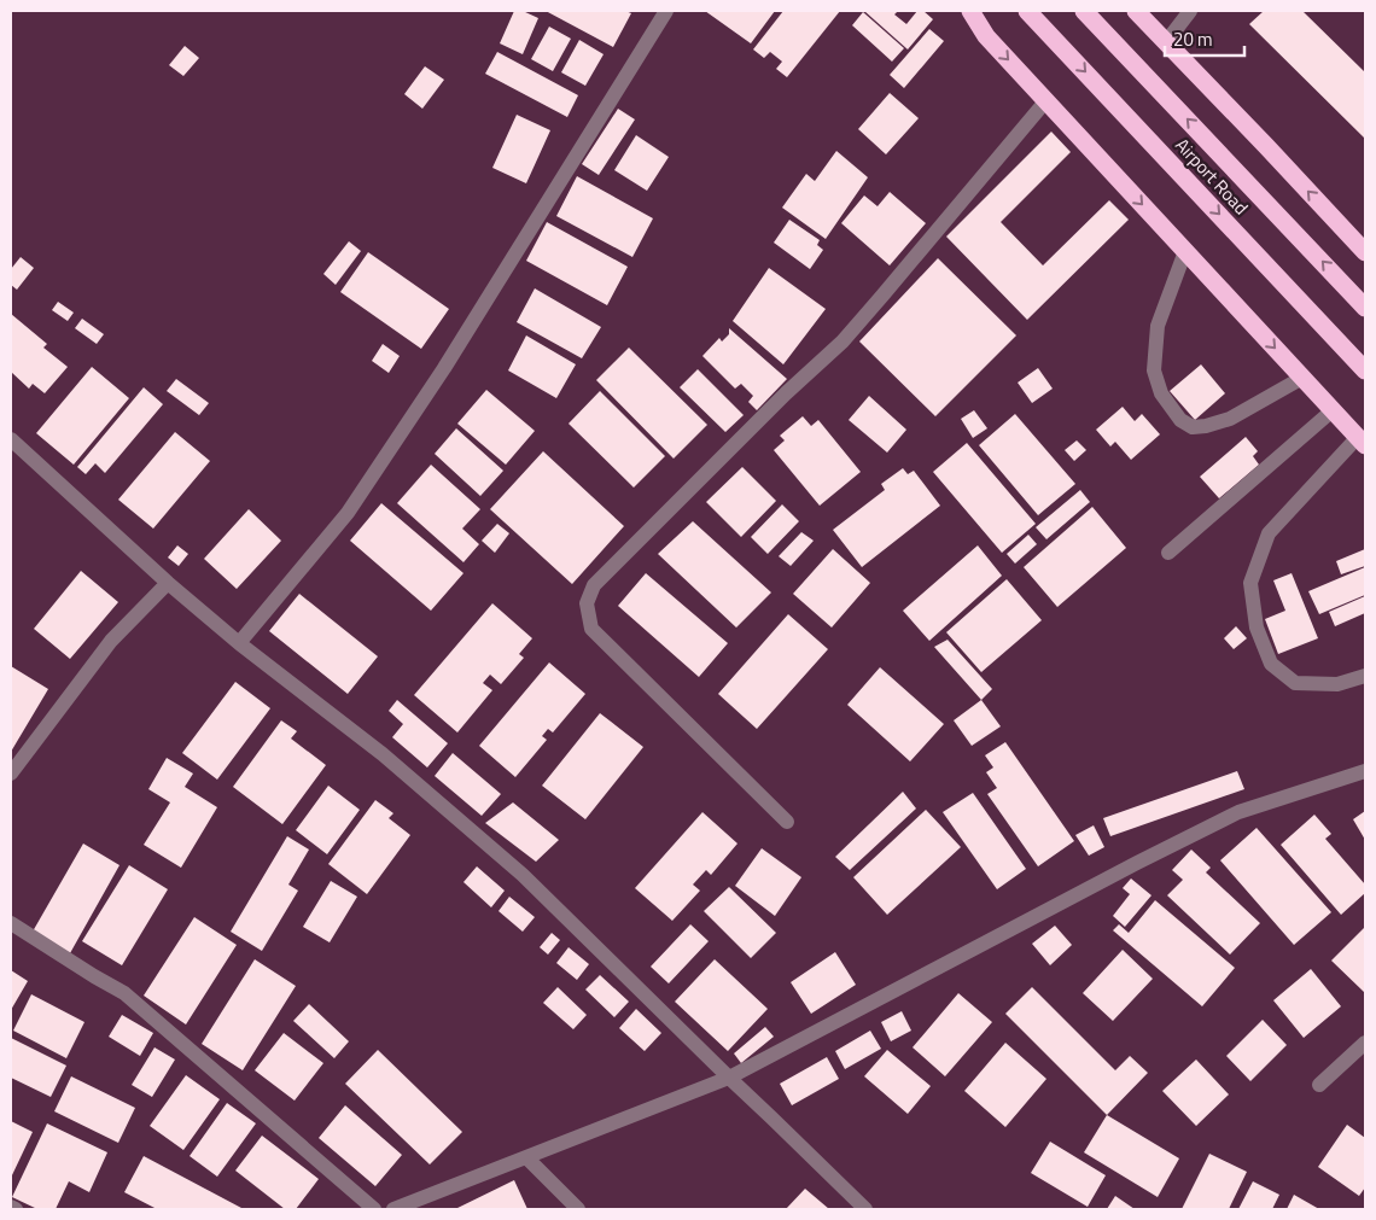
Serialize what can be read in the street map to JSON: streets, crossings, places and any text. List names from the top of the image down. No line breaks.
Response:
{"streets":{"highway":["Airport Road"]},"scale_bar":"20 m"}
